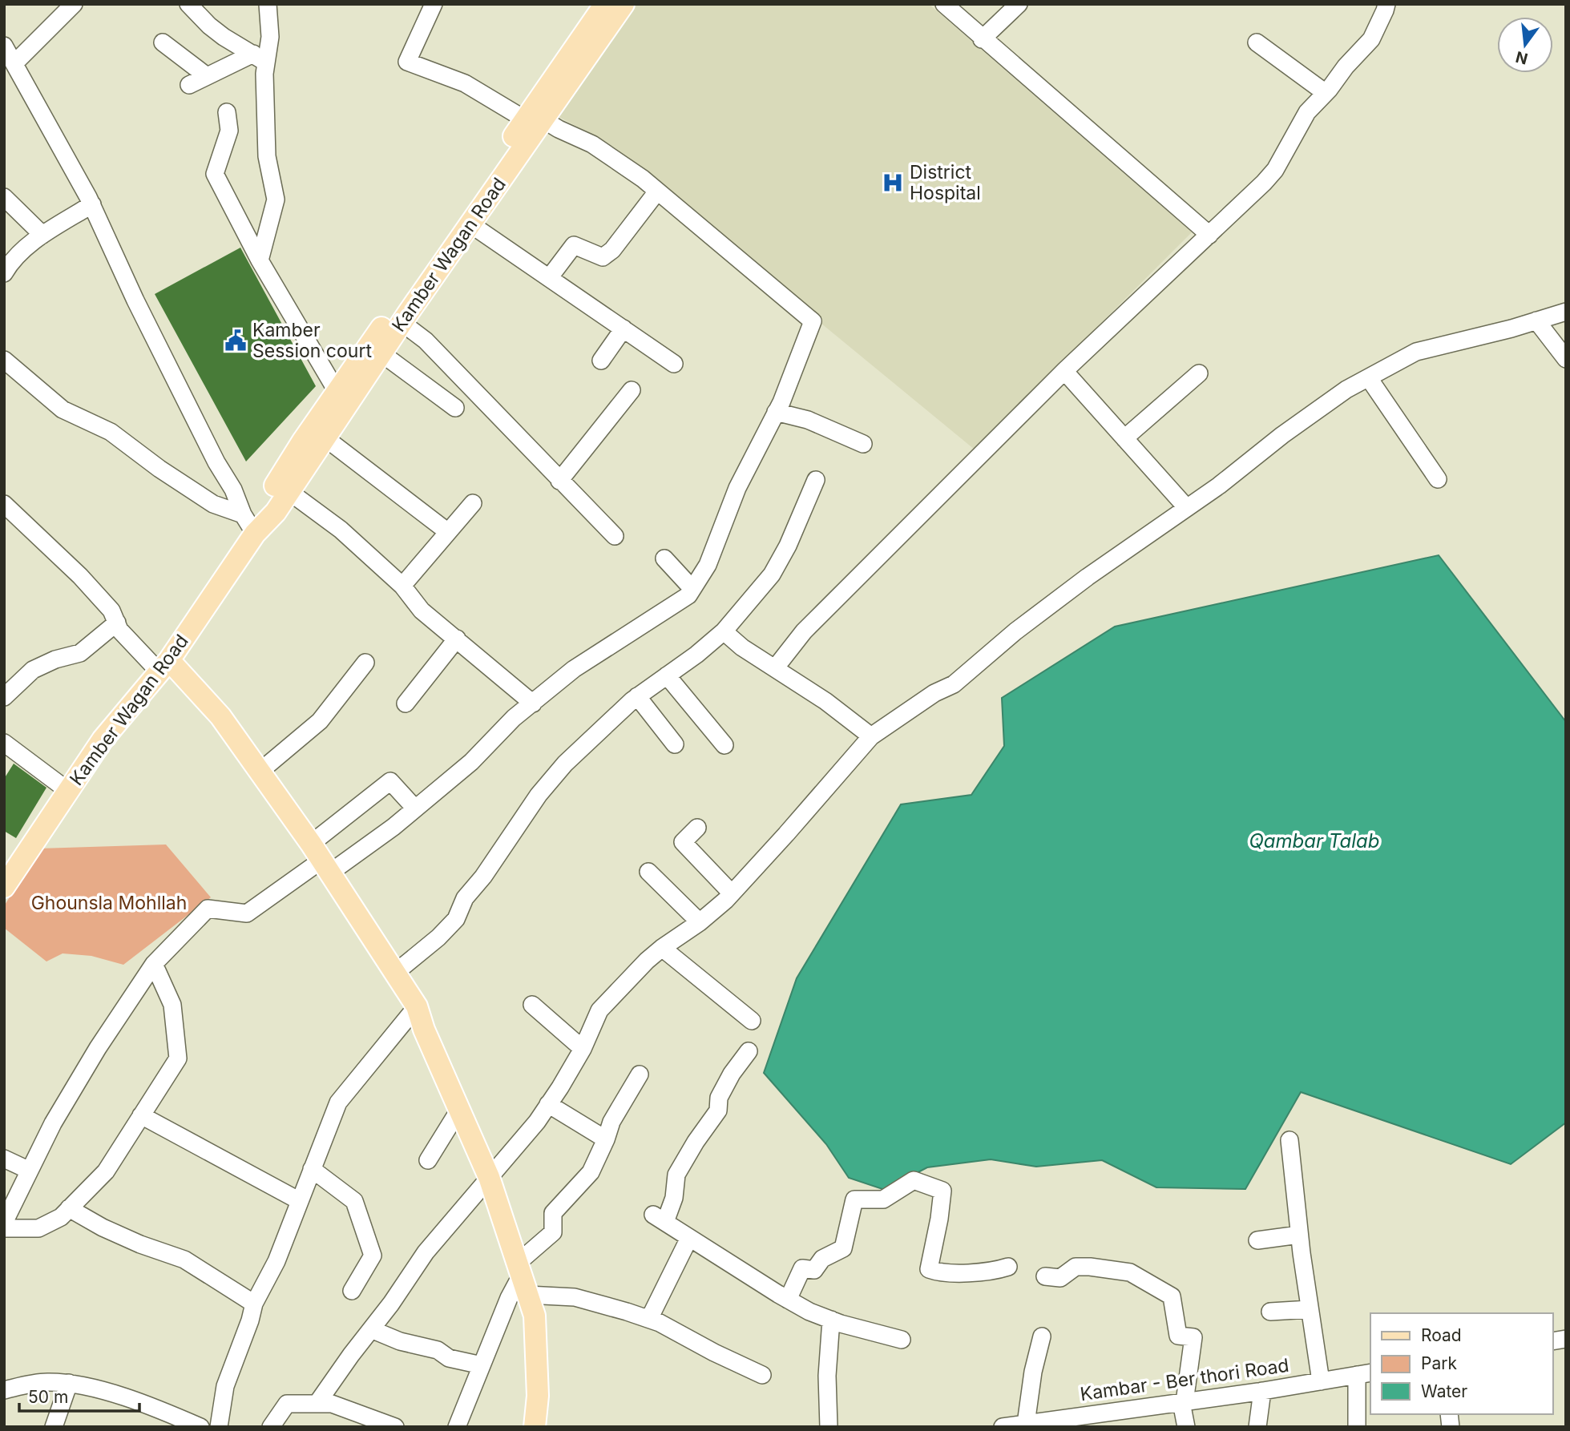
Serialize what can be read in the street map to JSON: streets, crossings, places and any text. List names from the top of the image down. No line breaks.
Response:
{"streets":{"main road":["Kamber Wagan Road"],"street":["Kambar - Ber thori Road"]},"water":["Qambar Talab"],"parks":["Ghounsla Mohllah"],"places":{"hospital":["District Hospital"],"public building":["Kamber Session court"]},"legend":["Road","Park","Water"],"scale_bar":"50 m","north":"bottom"}
